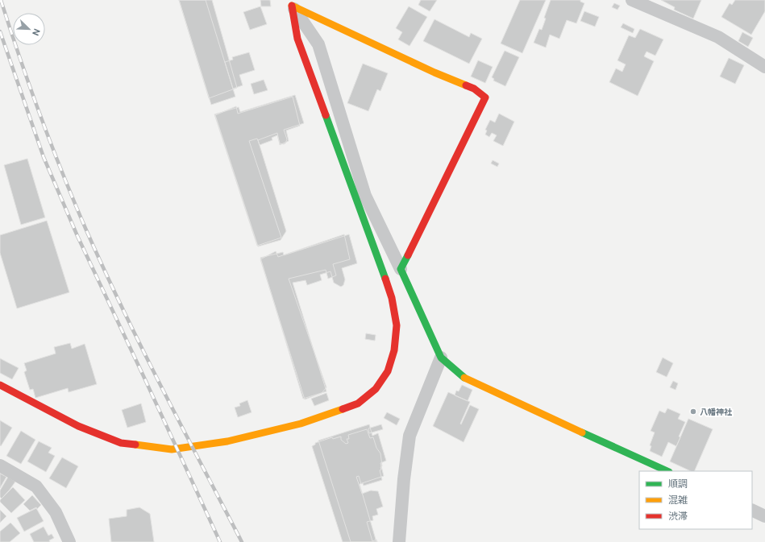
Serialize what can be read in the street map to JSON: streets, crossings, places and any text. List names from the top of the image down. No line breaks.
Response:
{"places":["八幡神社"],"legend":["順調","混雑","渋滞"],"north":"bottom right"}
